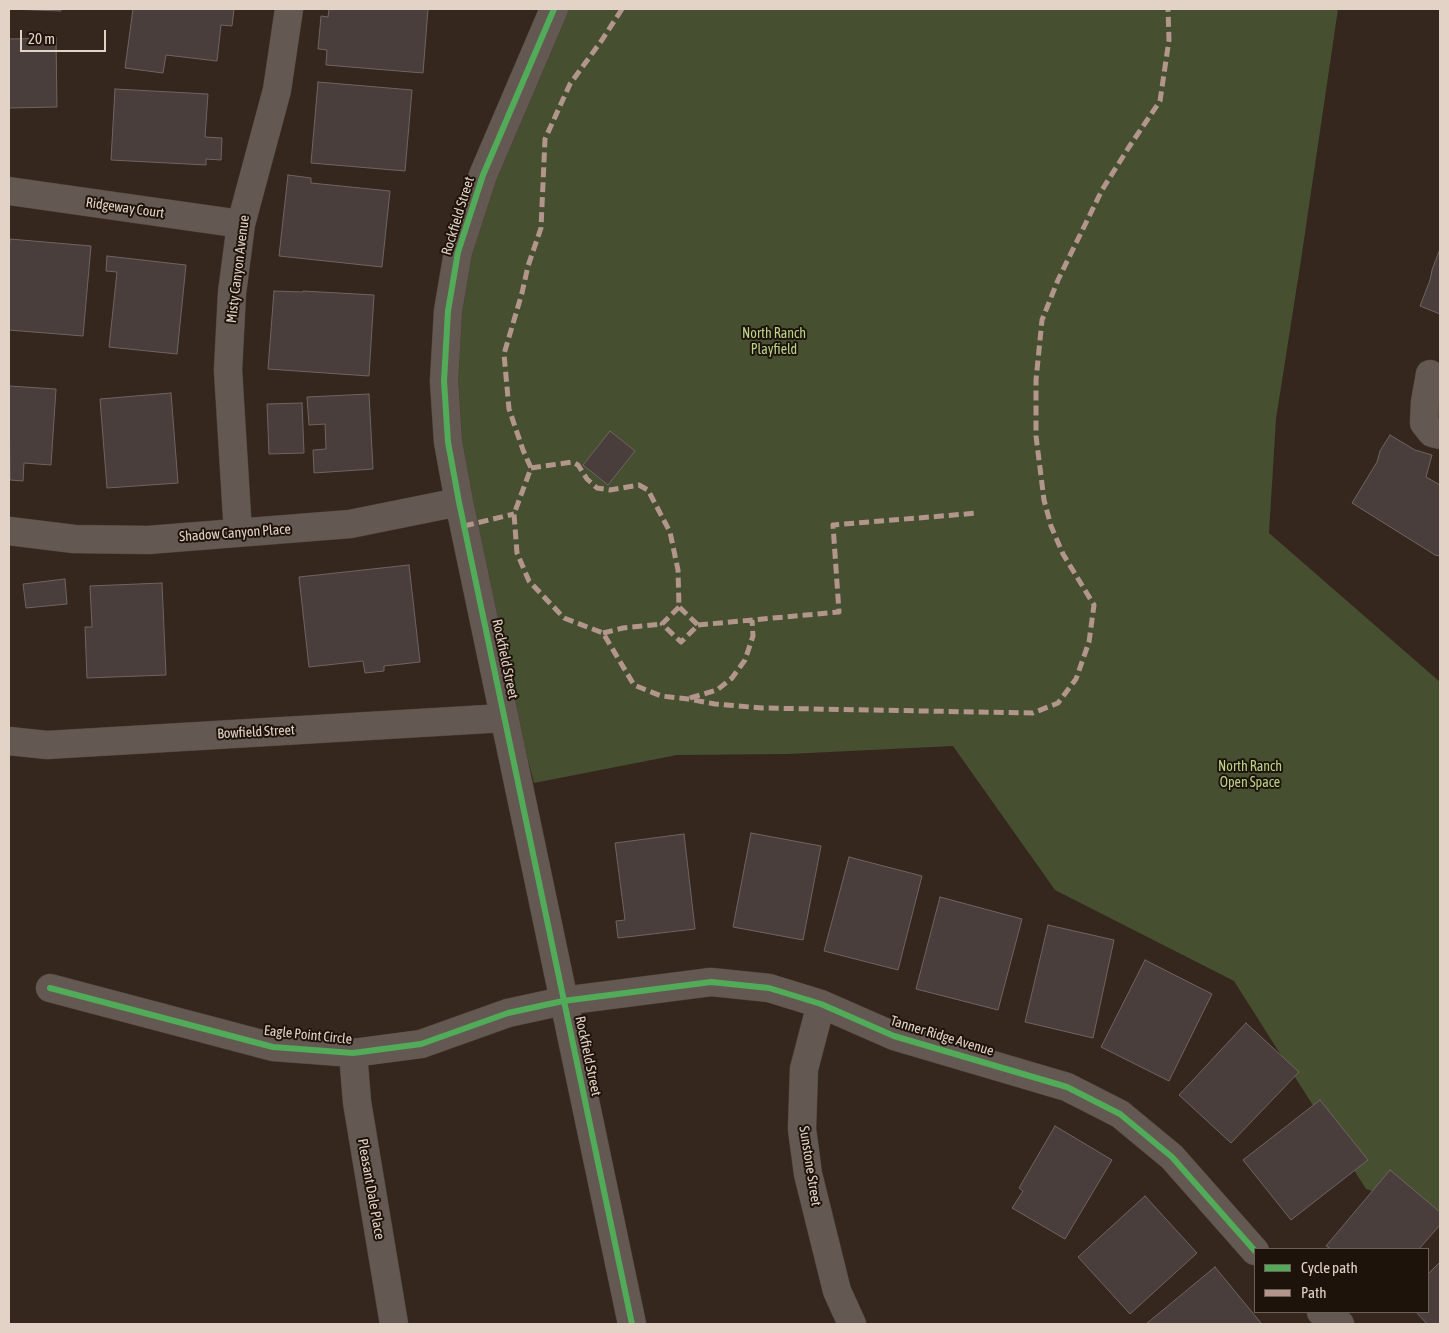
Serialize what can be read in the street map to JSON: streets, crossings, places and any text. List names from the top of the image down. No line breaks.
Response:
{"streets":{"street":["Ridgeway Court","Rockfield Street","Misty Canyon Avenue","Shadow Canyon Place","Bowfield Street","Eagle Point Circle","Tanner Ridge Avenue","Sunstone Street","Pleasant Dale Place"]},"crossings":[["Ridgeway Court","Misty Canyon Avenue"],["Rockfield Street","Shadow Canyon Place"],["Rockfield Street","Bowfield Street"],["Rockfield Street","Eagle Point Circle"],["Rockfield Street","Tanner Ridge Avenue"],["Misty Canyon Avenue","Shadow Canyon Place"],["Eagle Point Circle","Tanner Ridge Avenue"],["Eagle Point Circle","Pleasant Dale Place"],["Tanner Ridge Avenue","Sunstone Street"]],"parks":["North Ranch Playfield","North Ranch Open Space"],"legend":["Cycle path","Path"],"scale_bar":"20 m"}
